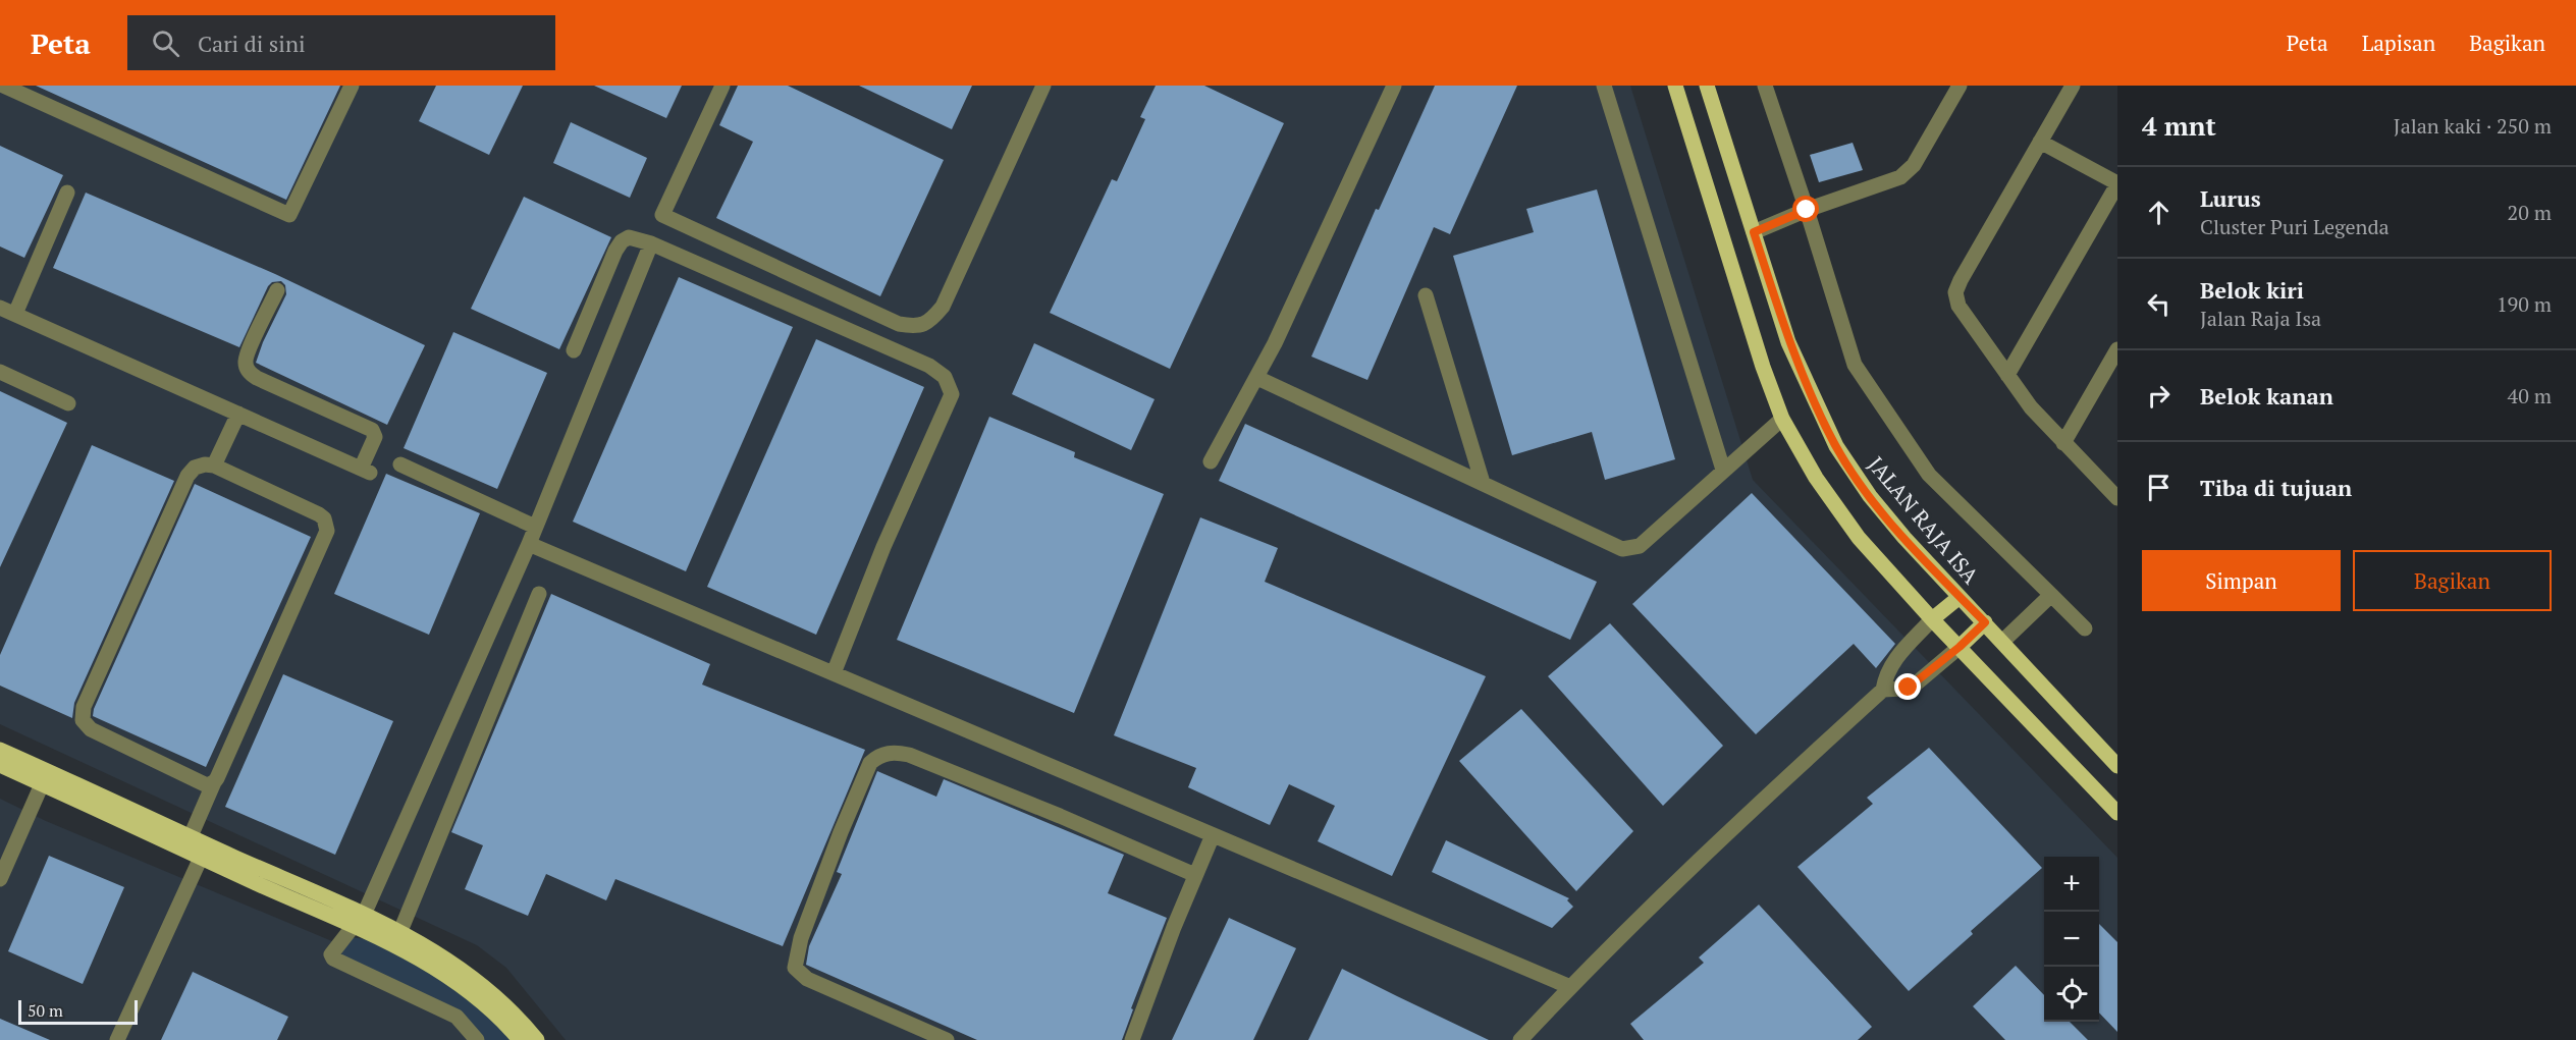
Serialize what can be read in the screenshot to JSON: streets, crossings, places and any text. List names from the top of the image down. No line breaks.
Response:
{"streets":{"main road":["JALAN RAJA ISA"]},"scale_bar":"50 m","page":{"header":"Peta","search":"Cari di sini","nav":["Peta","Lapisan","Bagikan"],"heading":["4 mnt","Jalan kaki · 250 m"],"list":[["Lurus","Cluster Puri Legenda","20 m"],["Belok kiri","Jalan Raja Isa","190 m"],["Belok kanan","40 m"],"Tiba di tujuan"],"buttons":["Simpan","Bagikan"],"map_buttons":["+","−"],"scale":"50 m"}}
